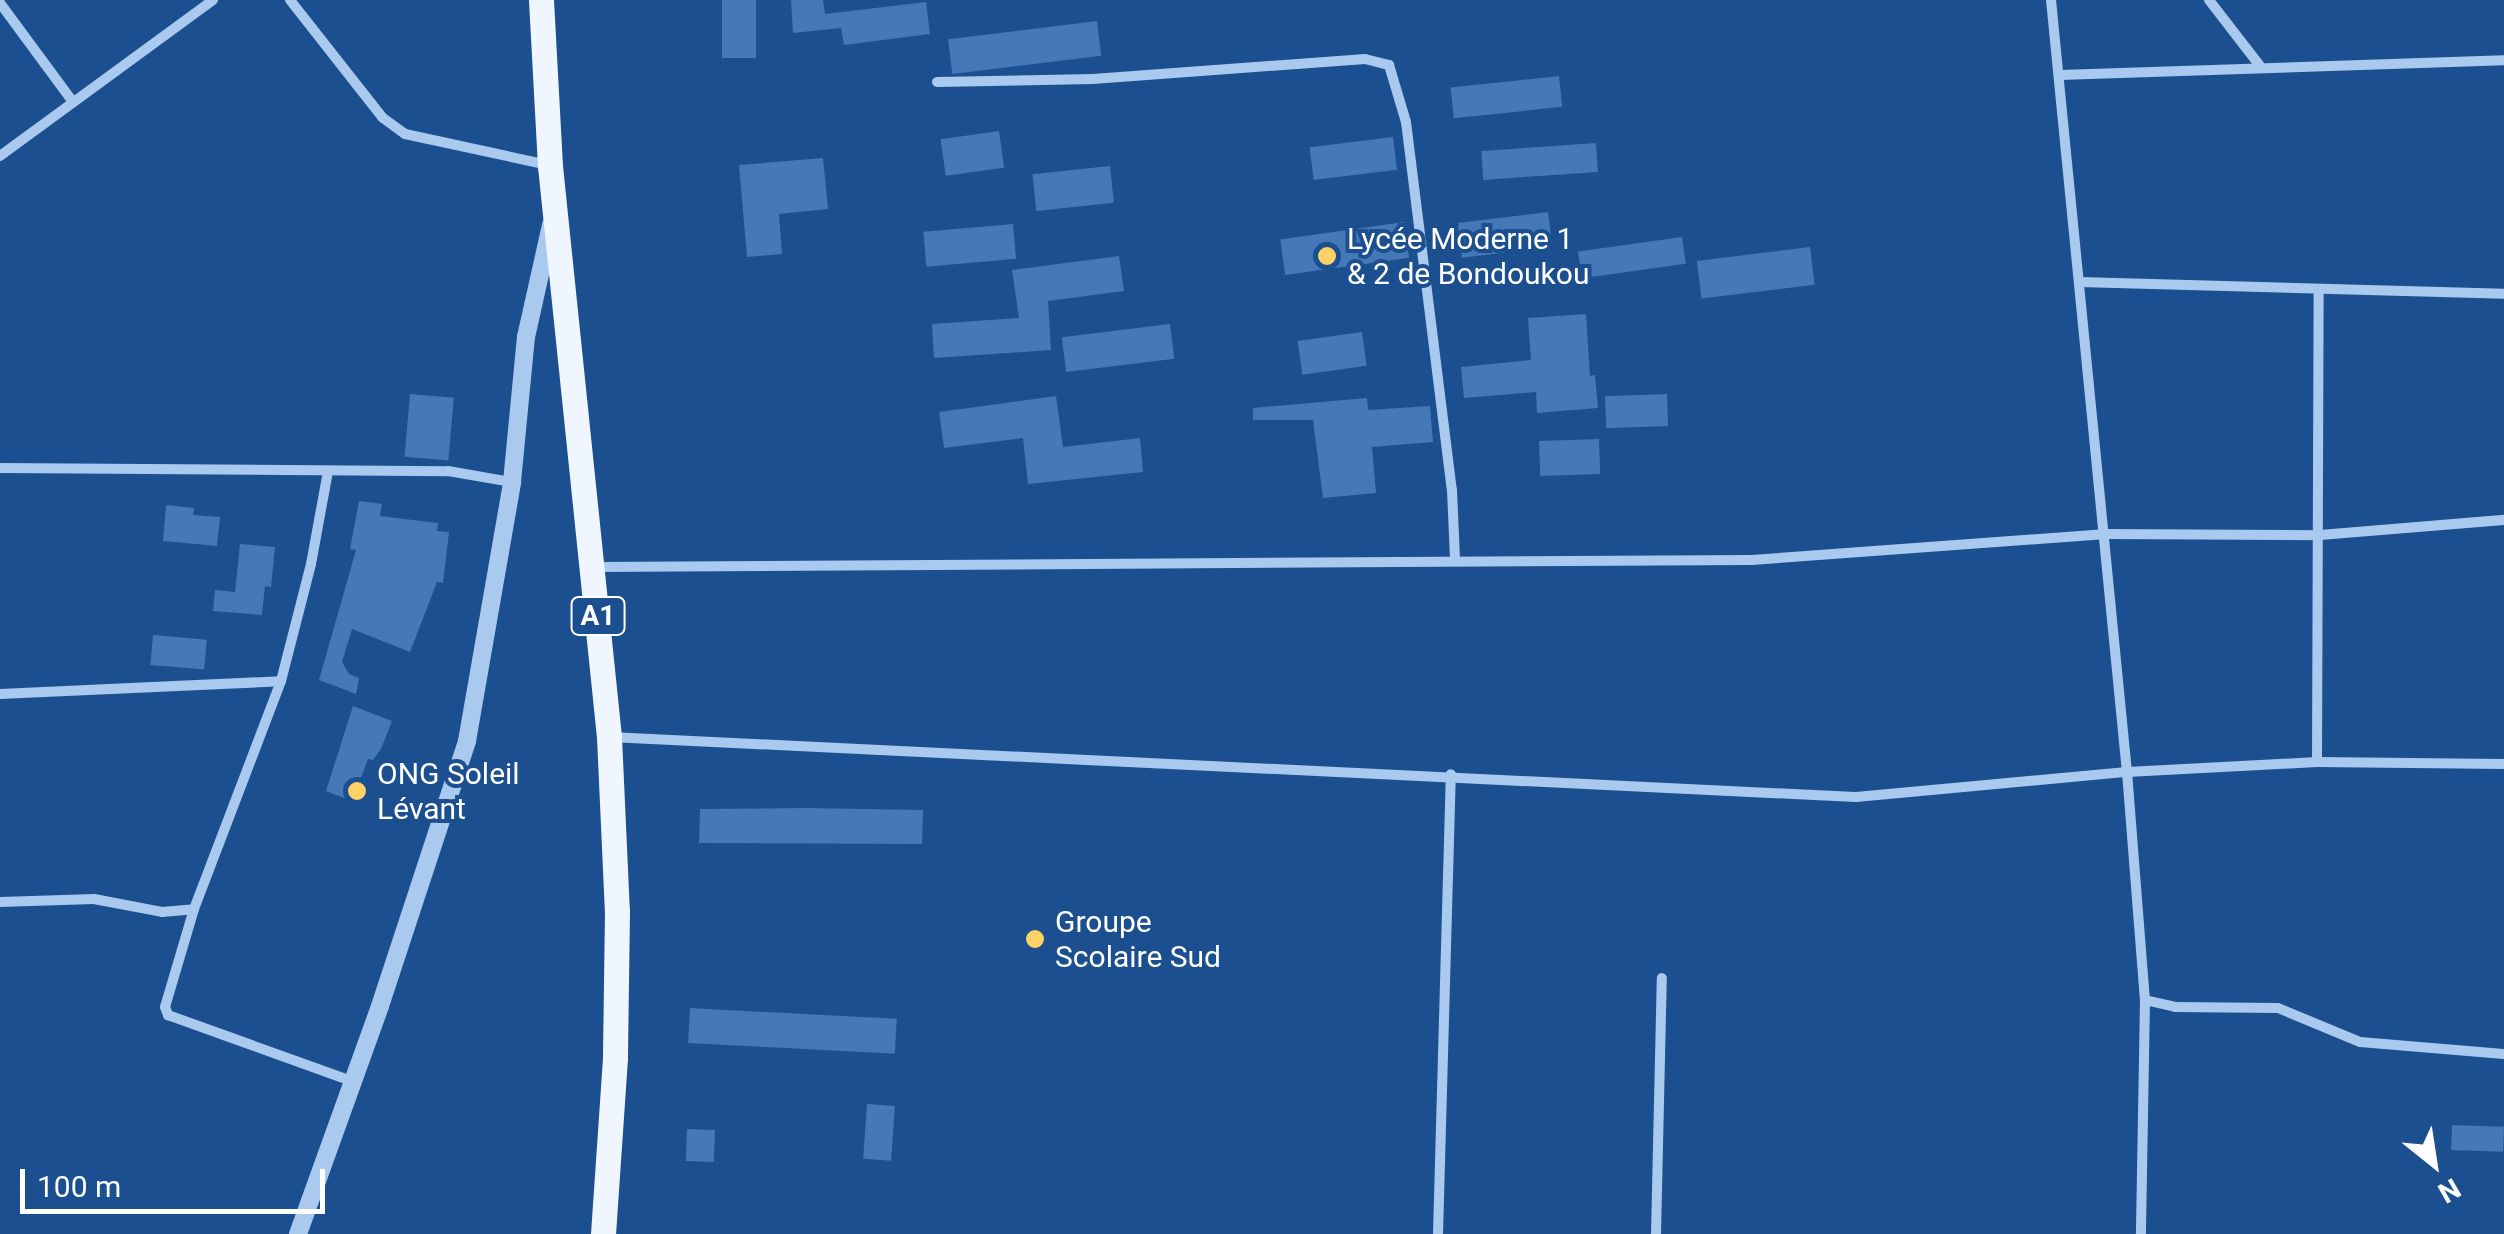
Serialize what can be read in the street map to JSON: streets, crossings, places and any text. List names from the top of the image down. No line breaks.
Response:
{"streets":{"main road":["A1"]},"places":["Lycée Moderne 1 & 2 de Bondoukou","ONG Soleil Lévant","Groupe Scolaire Sud"],"scale_bar":"100 m","north":"bottom right"}
